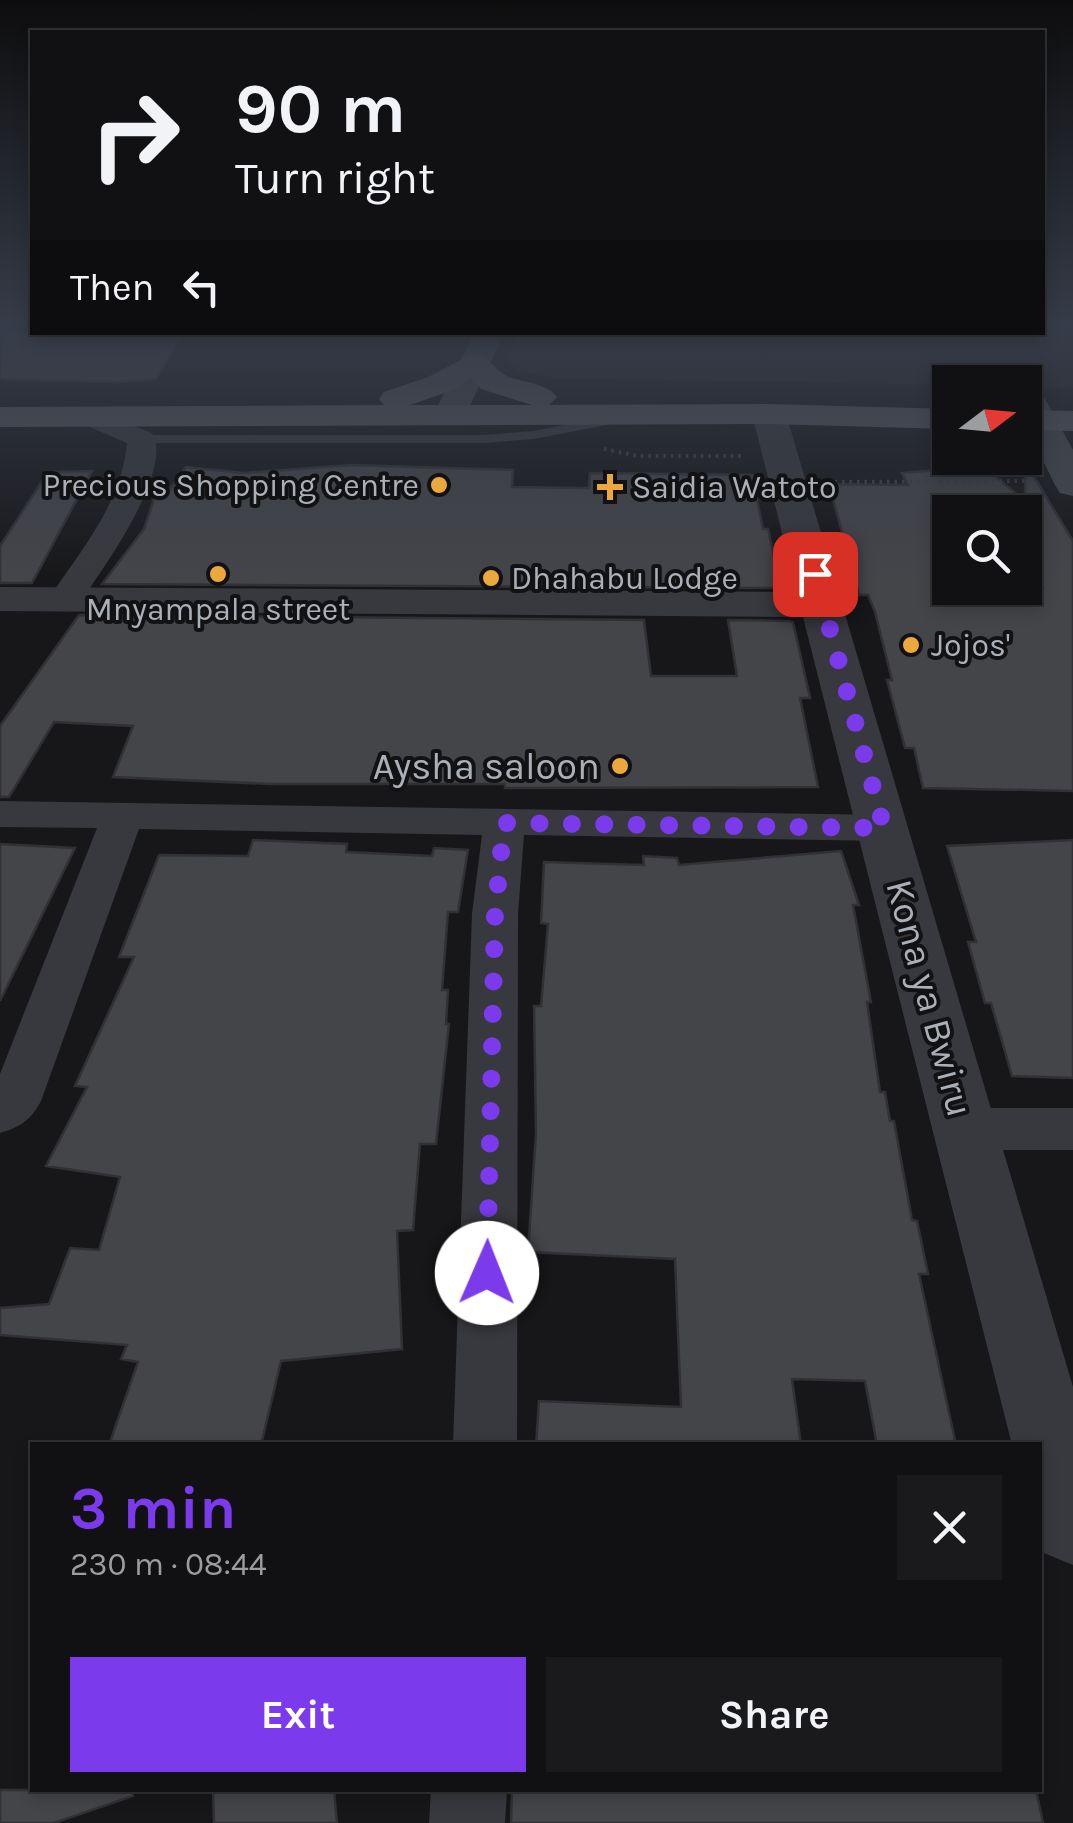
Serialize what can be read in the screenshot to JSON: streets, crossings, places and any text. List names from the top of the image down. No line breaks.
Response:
{"streets":{"street":["Kona ya Bwiru"]},"places":{"other":["Precious Shopping Centre","Mnyampala street","Dhahabu Lodge","Jojos'","Aysha saloon"],"health":["Saidia Watoto"]},"north":"right","page":{"turn":["90 m","Turn right"],"then":"Then","heading":["3 min","230 m · 08:44"],"buttons":["Exit","Share"]}}
